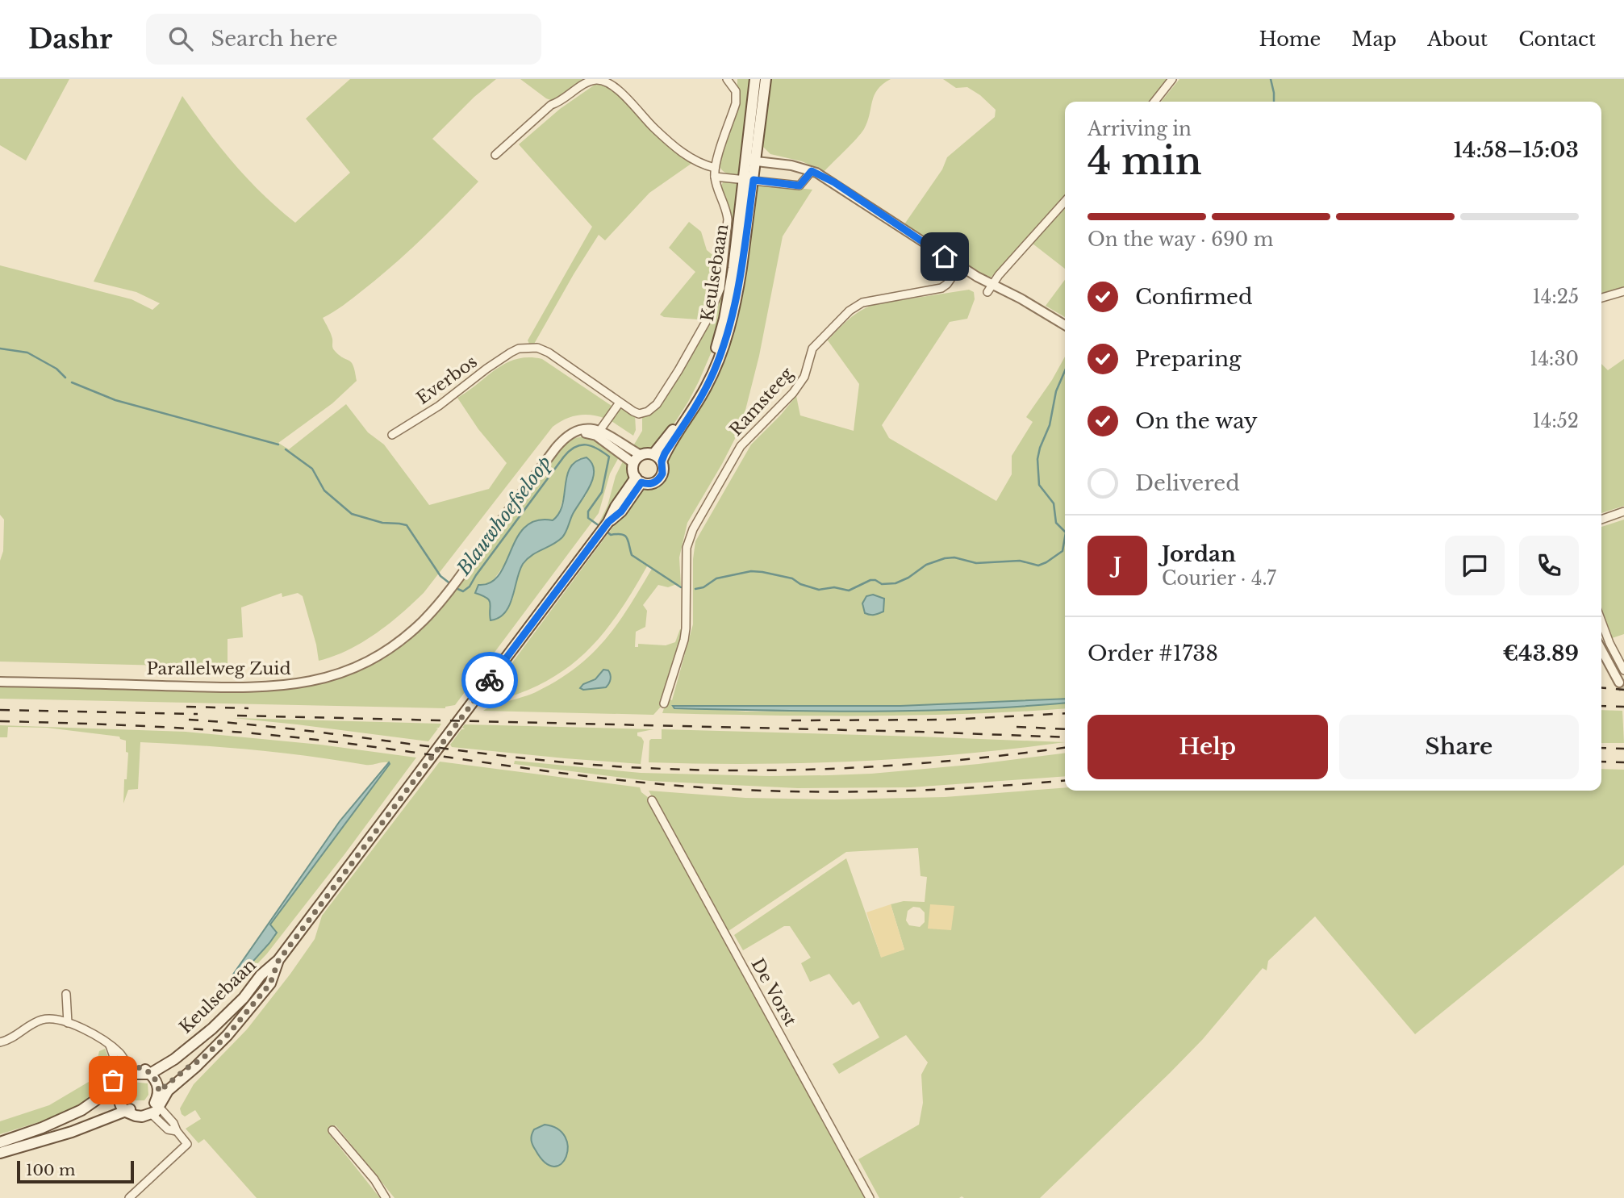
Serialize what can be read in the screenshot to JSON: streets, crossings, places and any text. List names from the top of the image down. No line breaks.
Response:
{"streets":{"main road":["Keulsebaan"],"street":["Everbos","Ramsteeg","Parallelweg Zuid","De Vorst"]},"crossings":[["Keulsebaan","Parallelweg Zuid"]],"water":["Blauwhoefseloop"],"scale_bar":"100 m","page":{"header":"Dashr","search":"Search here","nav":["Home","Map","About","Contact"],"heading":["4 min","Arriving in","14:58–15:03"],"panel":["Jordan","Courier · 4.7","Order #1738","€43.89"],"bar":"On the way · 690 m","list":[["Confirmed","14:25"],["Preparing","14:30"],["On the way","14:52"],"Delivered"],"round":"J","buttons":["Help","Share"],"scale":"100 m"}}
